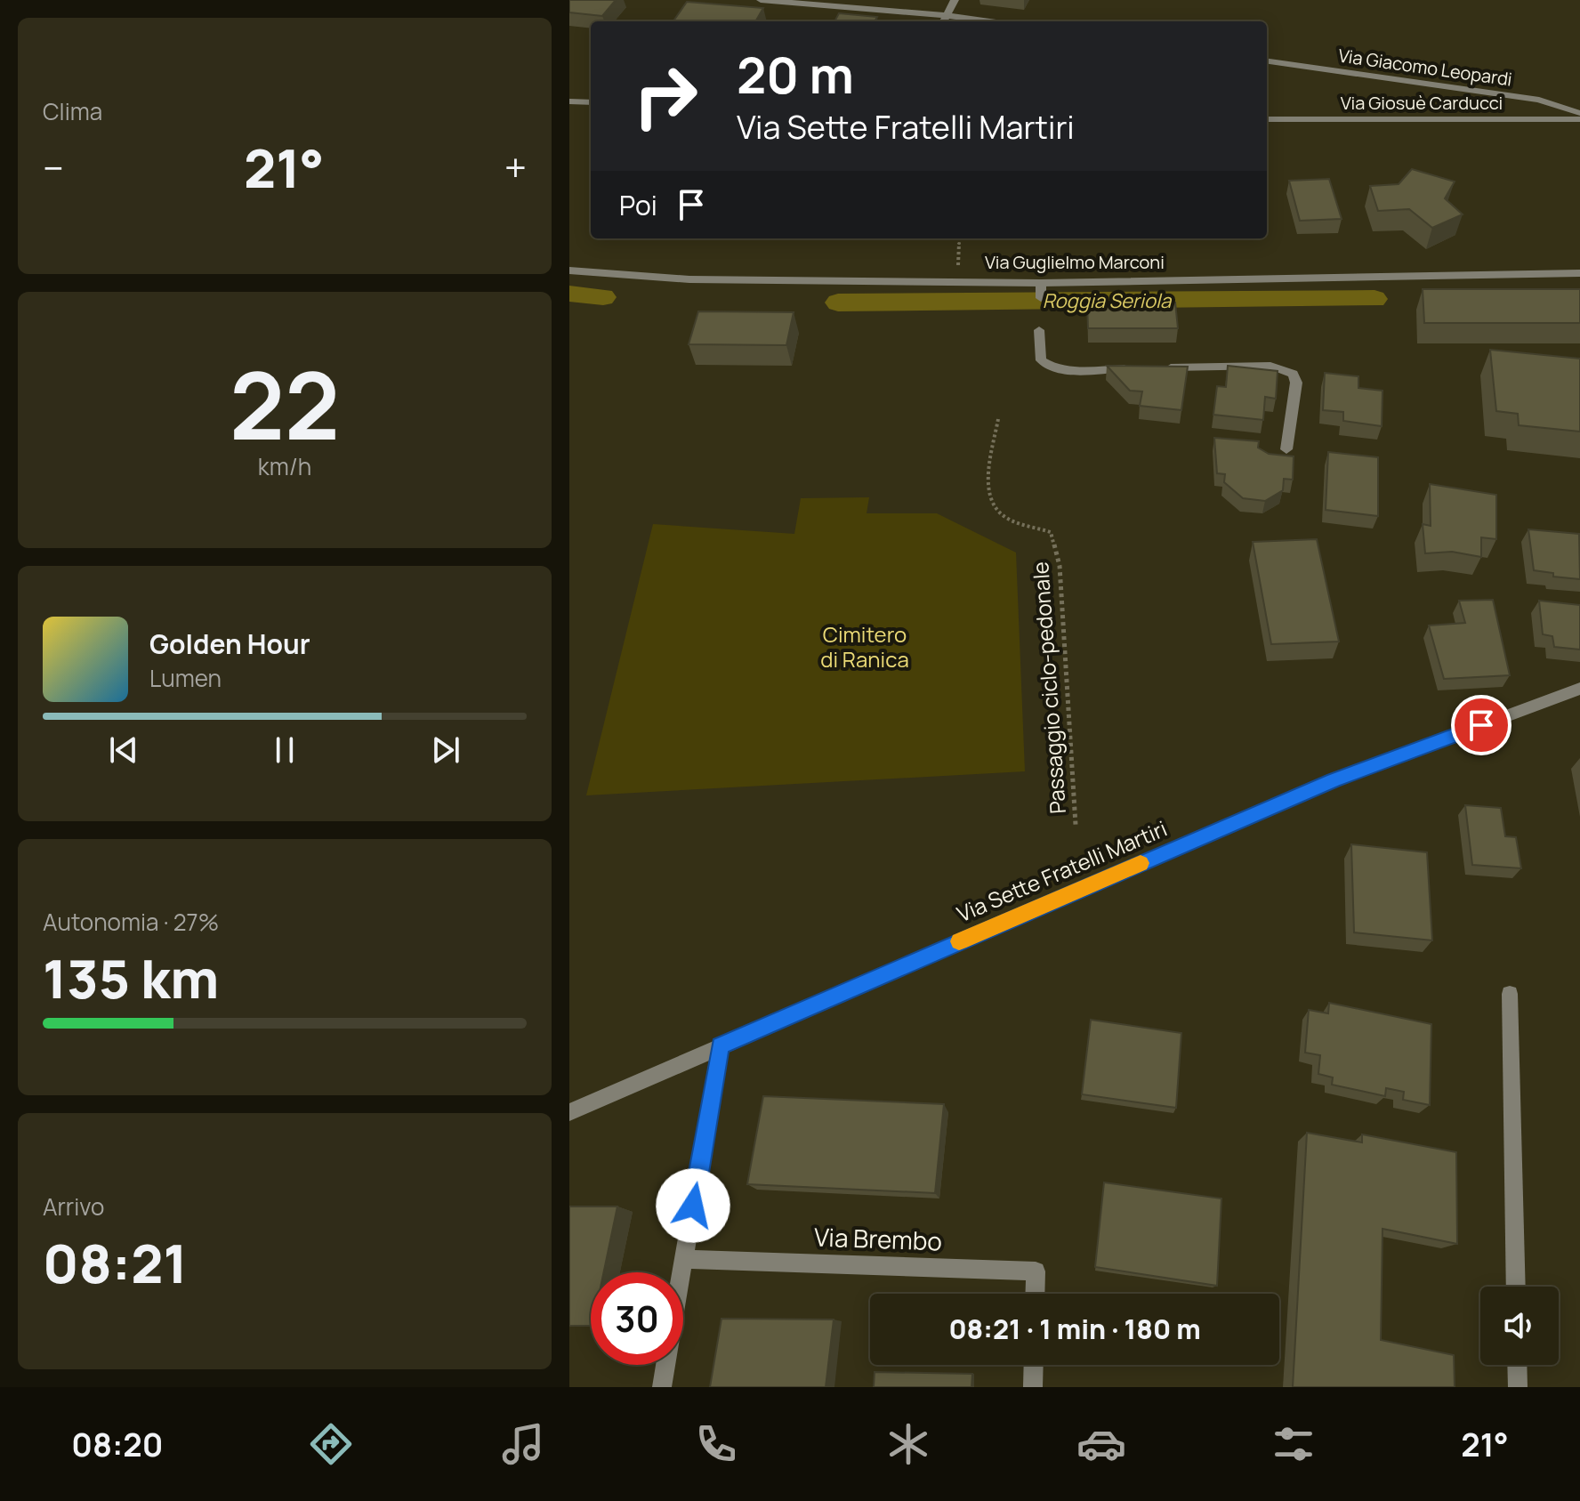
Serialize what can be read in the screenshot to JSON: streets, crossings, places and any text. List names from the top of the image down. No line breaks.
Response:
{"streets":{"street":["Via Giacomo Leopardi","Via Giosuè Carducci","Via Guglielmo Marconi","Via Sette Fratelli Martiri","Via Brembo"],"path":["Passaggio ciclo-pedonale"]},"water":["Roggia Seriola"],"parks":["Cimitero di Ranica"],"page":{"tile":["Clima",["22","km/h"],["Autonomia · 27%","135 km"],["Arrivo","08:21"]],"turn":["20 m","Via Sette Fratelli Martiri"],"heat":["−","21°","+"],"then":"Poi","song":["Golden Hour","Lumen"],"limit":"30","trip":"08:21 · 1 min · 180 m","tabs":["08:20","21°"]}}
